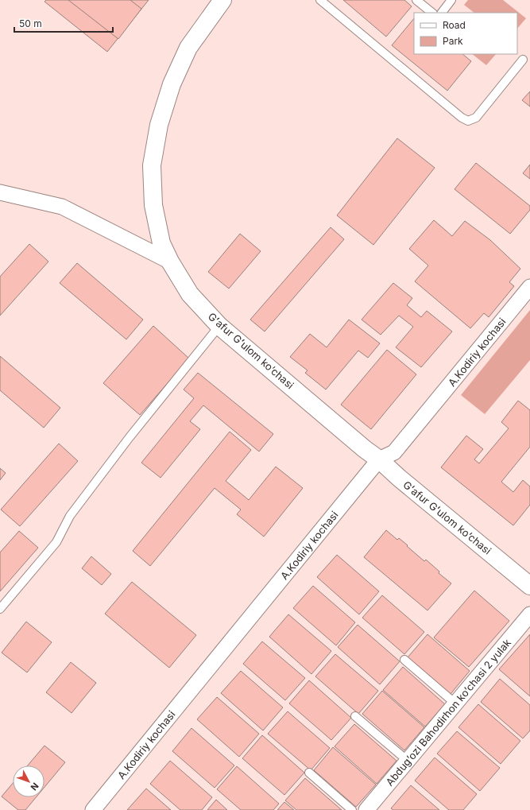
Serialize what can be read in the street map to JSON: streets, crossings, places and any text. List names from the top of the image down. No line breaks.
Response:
{"streets":{"street":["Gʻafur Gʻulom ko’chasi","A.Kodiriy kochasi","Abdug’ozi Bahodirhon ko’chasi 2 yulak"]},"crossings":[["Gʻafur Gʻulom ko’chasi","A.Kodiriy kochasi"]],"legend":["Road","Park"],"scale_bar":"50 m","north":"bottom right"}
